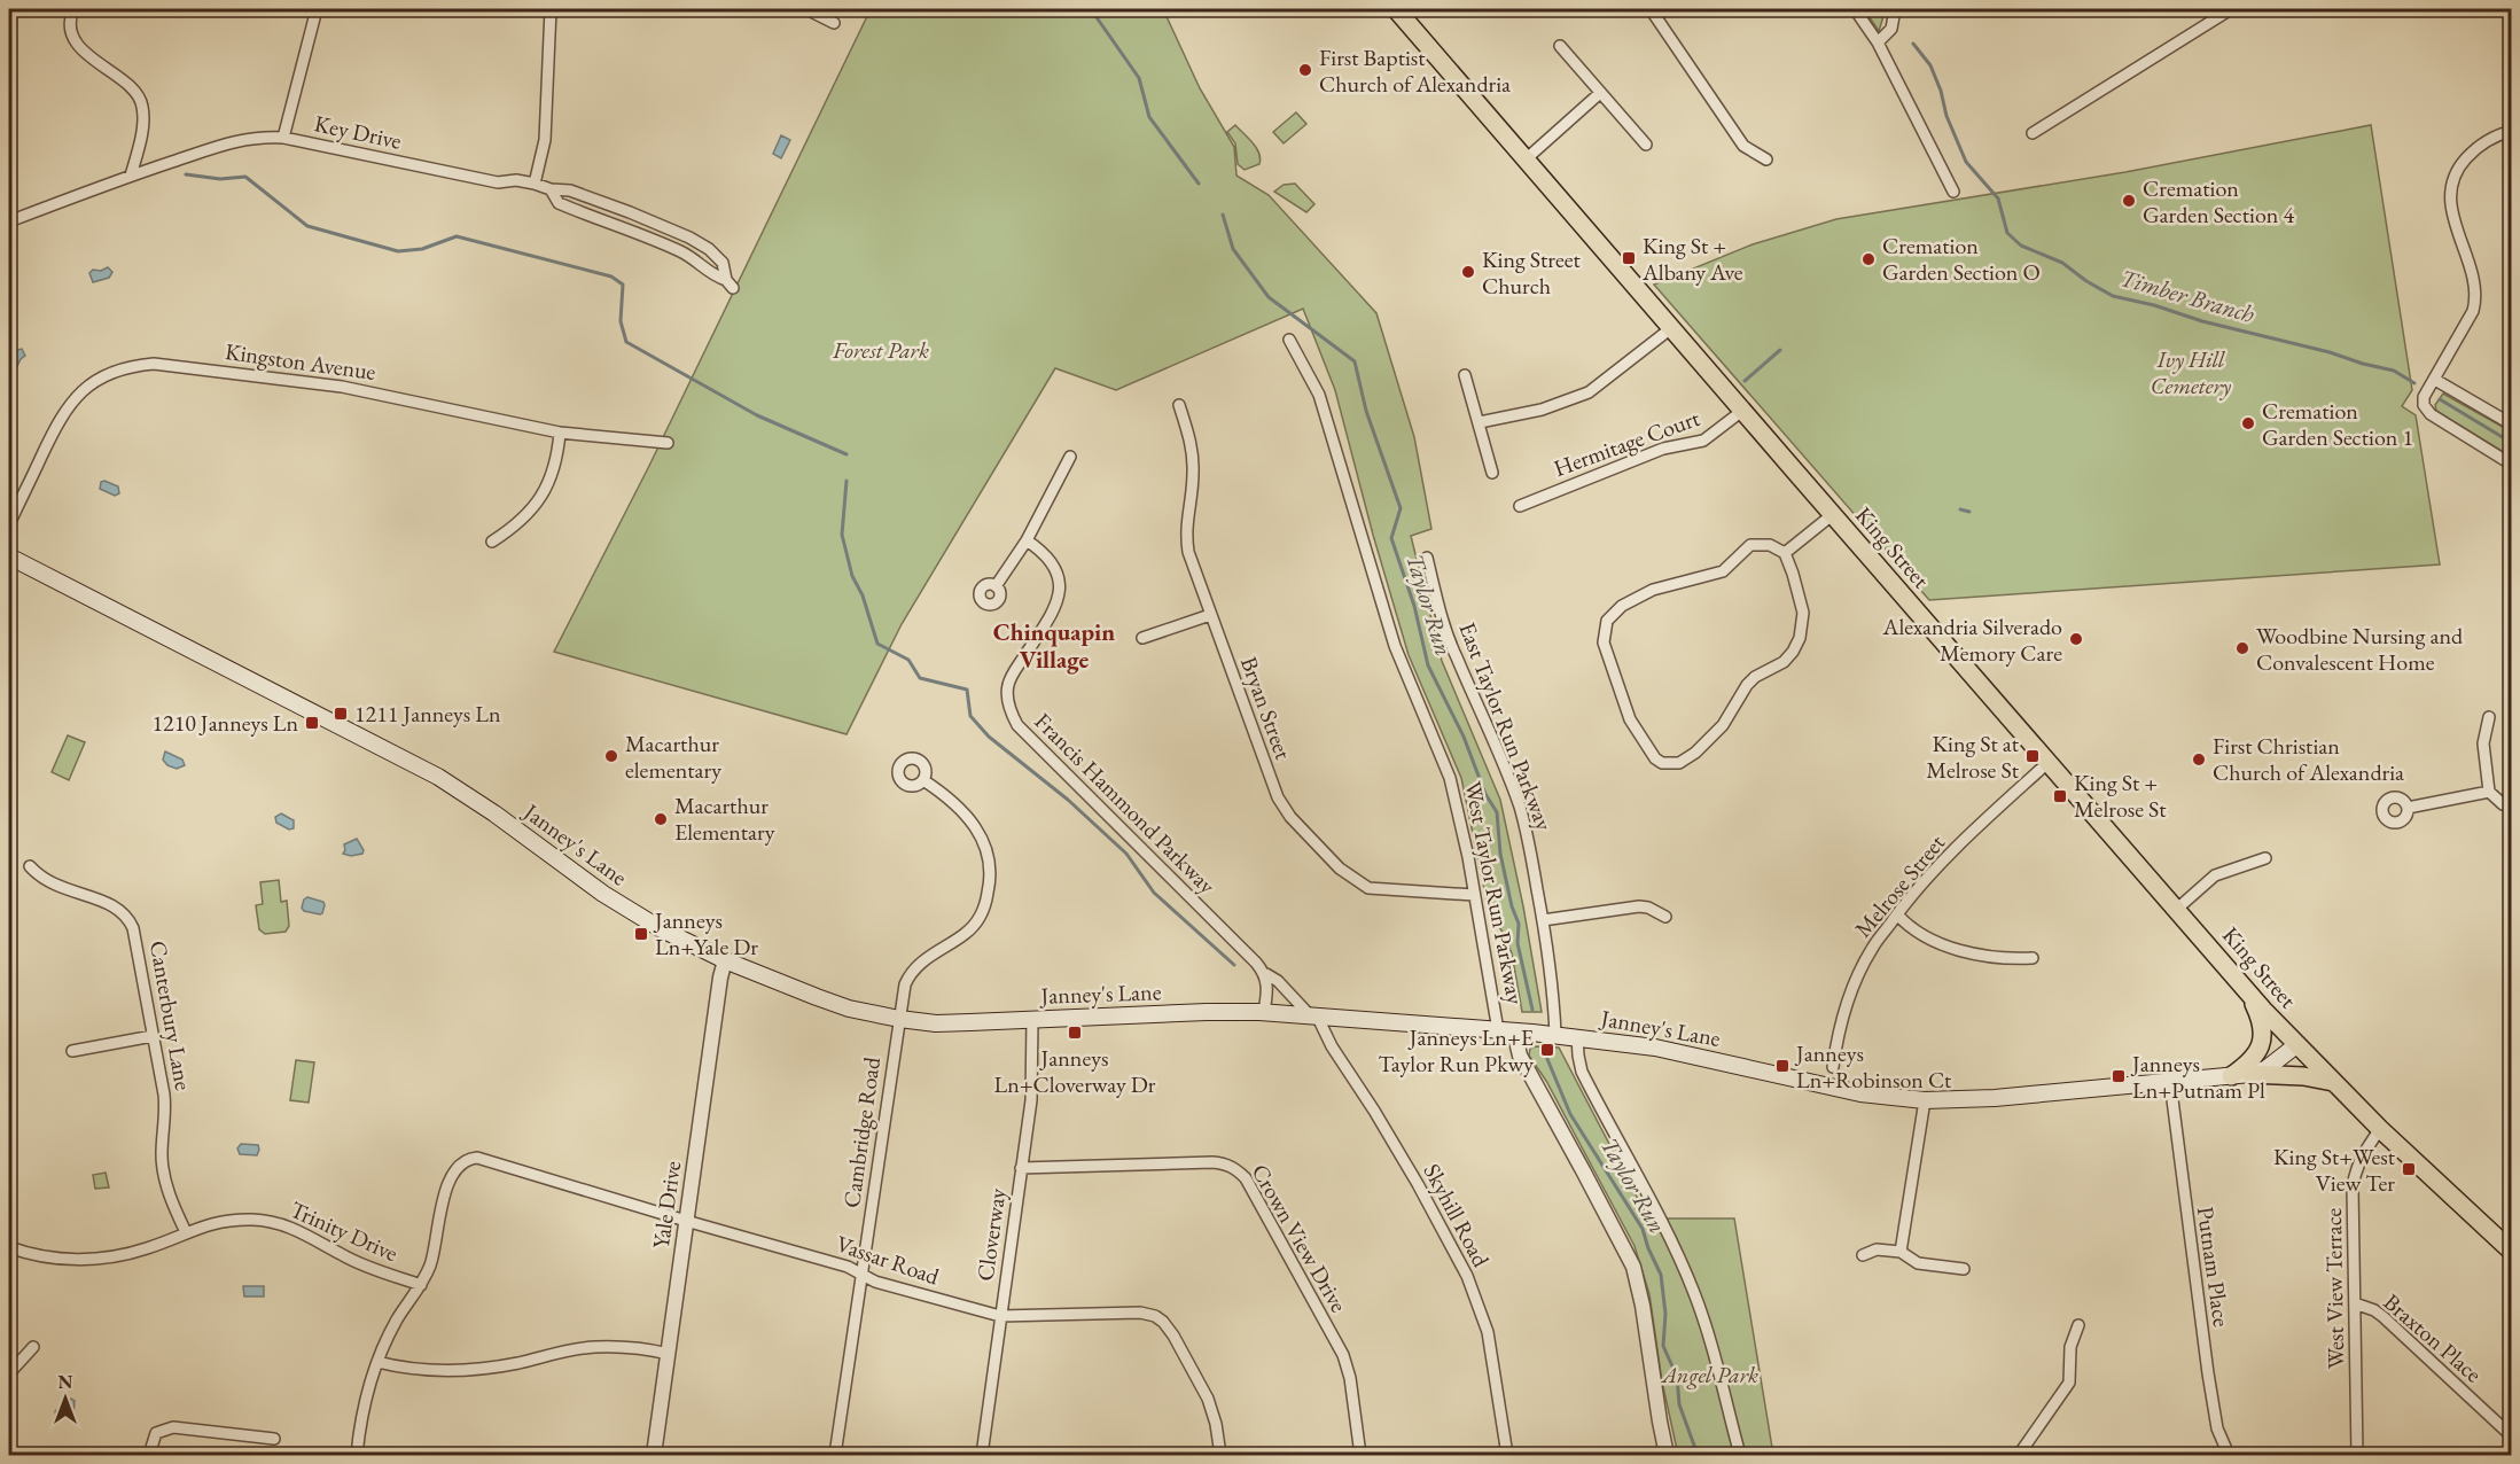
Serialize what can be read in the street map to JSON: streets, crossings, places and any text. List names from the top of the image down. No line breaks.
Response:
{"streets":{"main road":["King Street","Janney's Lane"],"street":["Key Drive","Kingston Avenue","Hermitage Court","Bryan Street","East Taylor Run Parkway","Francis Hammond Parkway","Melrose Street","West Taylor Run Parkway","Canterbury Lane","Cambridge Road","Yale Drive","Skyhill Road","Trinity Drive","Cloverway","Crown View Drive","Vassar Road","Putnam Place","West View Terrace","Braxton Place"]},"crossings":[["Hermitage Court","King Street"],["King Street","Janney's Lane"],["King Street","Melrose Street"],["King Street","West View Terrace"],["Bryan Street","West Taylor Run Parkway"],["East Taylor Run Parkway","Janney's Lane"],["Francis Hammond Parkway","Janney's Lane"],["Francis Hammond Parkway","Skyhill Road"],["Janney's Lane","West Taylor Run Parkway"],["Janney's Lane","Cambridge Road"],["Janney's Lane","Yale Drive"],["Janney's Lane","Skyhill Road"],["Janney's Lane","Cloverway"],["Janney's Lane","Putnam Place"],["Canterbury Lane","Trinity Drive"],["Cambridge Road","Vassar Road"],["Yale Drive","Vassar Road"],["Trinity Drive","Vassar Road"],["Cloverway","Crown View Drive"],["Cloverway","Vassar Road"],["West View Terrace","Braxton Place"]],"districts":["Chinquapin Village"],"water":["Timber Branch","Taylor Run"],"parks":["Forest Park","Ivy Hill Cemetery","Angel Park"],"places":{"other":["First Baptist Church of Alexandria","Cremation Garden Section 4","Cremation Garden Section O","King Street Church","Cremation Garden Section 1","Alexandria Silverado Memory Care","Woodbine Nursing and Convalescent Home","Macarthur elementary","First Christian Church of Alexandria","Macarthur Elementary"],"transit":["King St + Albany Ave","1211 Janneys Ln","1210 Janneys Ln","King St at Melrose St","King St + Melrose St","Janneys Ln+Yale Dr","Janneys Ln+Cloverway Dr","Janneys Ln+E Taylor Run Pkwy","Janneys Ln+Robinson Ct","Janneys Ln+Putnam Pl","King St+West View Ter"]},"north":"top"}
